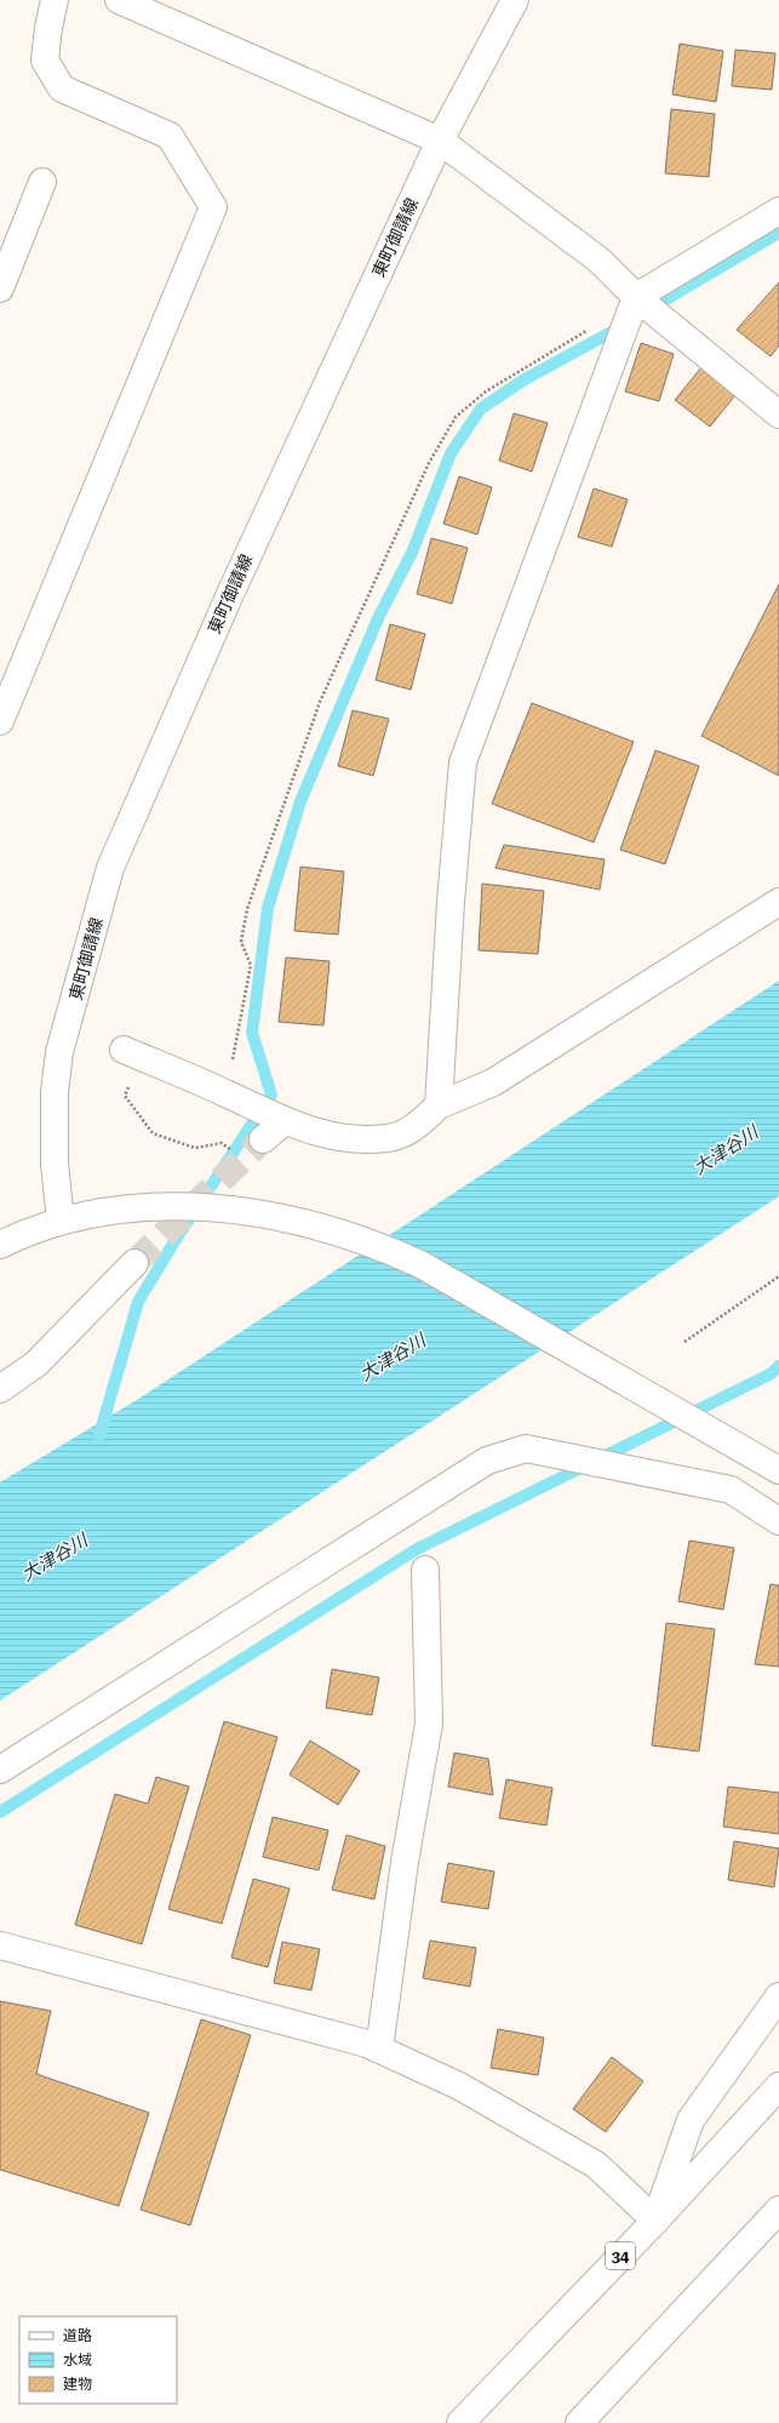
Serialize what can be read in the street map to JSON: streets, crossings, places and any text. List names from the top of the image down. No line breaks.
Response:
{"streets":{"street":["東町御請線","34"]},"water":["大津谷川"],"legend":["道路","水域","建物"]}
